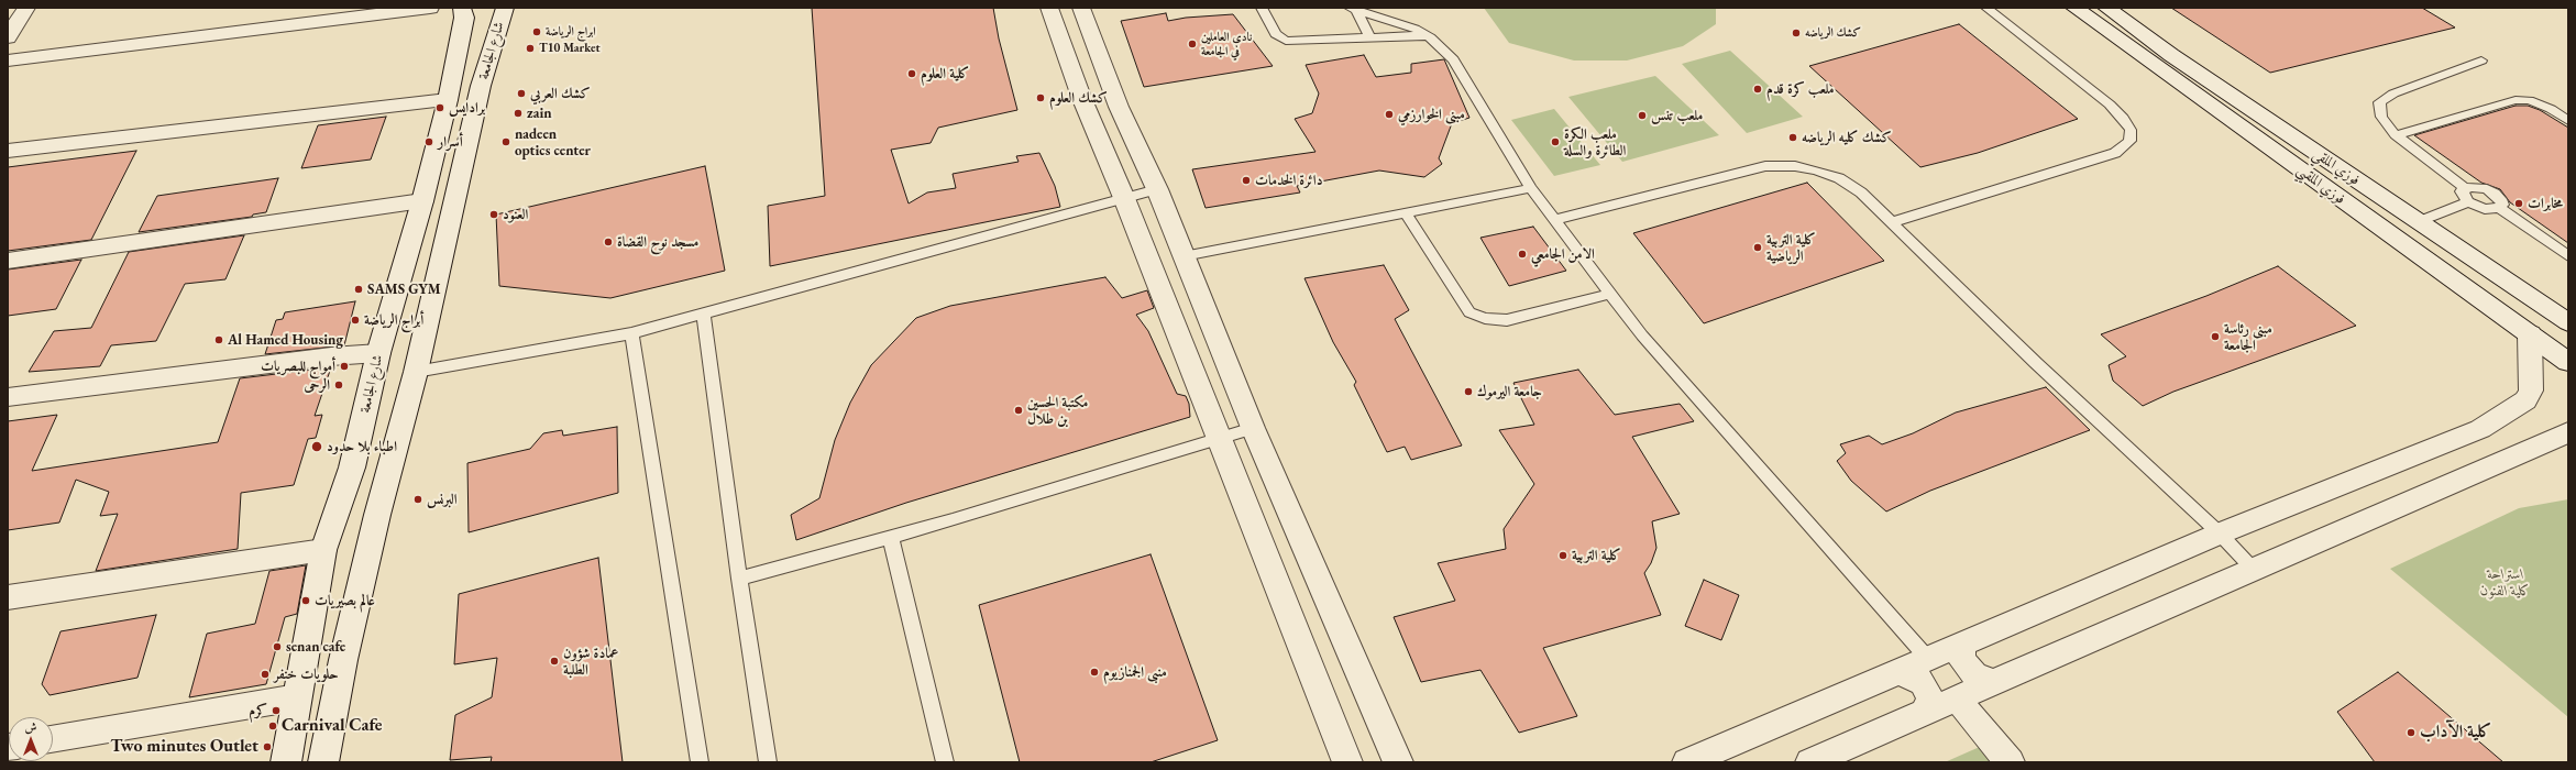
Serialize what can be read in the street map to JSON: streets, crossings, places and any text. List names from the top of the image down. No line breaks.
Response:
{"streets":{"street":["شارع الجامعة","فوزي الملقي","فوزي الملقيي"]},"parks":["استراحة كلية الفنون"],"places":["ابراج الرياضة","كشك الرياضه","نادي العاملين في الجامعة","T10 Market","كلية العلوم","ملعب كرة قدم","كشك العربي","كشك العلوم","برادايس","zain","مبنى الخوارزمي","ملعب تنس","كشك كليه الرياضه","أسرار","nadeen optics center","ملعب الكرة الطائرة والسلة","دائرة الخدمات","مخابرات","العنود","مسجد نوح القضاة","كلية التربية الرياضية","الامن الجامعي","SAMS GYM","أبراج الرياضة","مبنى رئاسة الجامعة","Al Hamed Housing","أمواج للبصريات","الرحى","جامعة اليرموك","مكتبة الحسين بن طلال","اطباء بلا حدود","البرنس","كلية التربية","عالم بصيريات","senan cafe","عمادة شؤون الطلبة","منبى الجمنازيوم","حلويات خنفر","كرم","Carnival Cafe","كلية الآداب","Two minutes Outlet"],"north":"top"}
